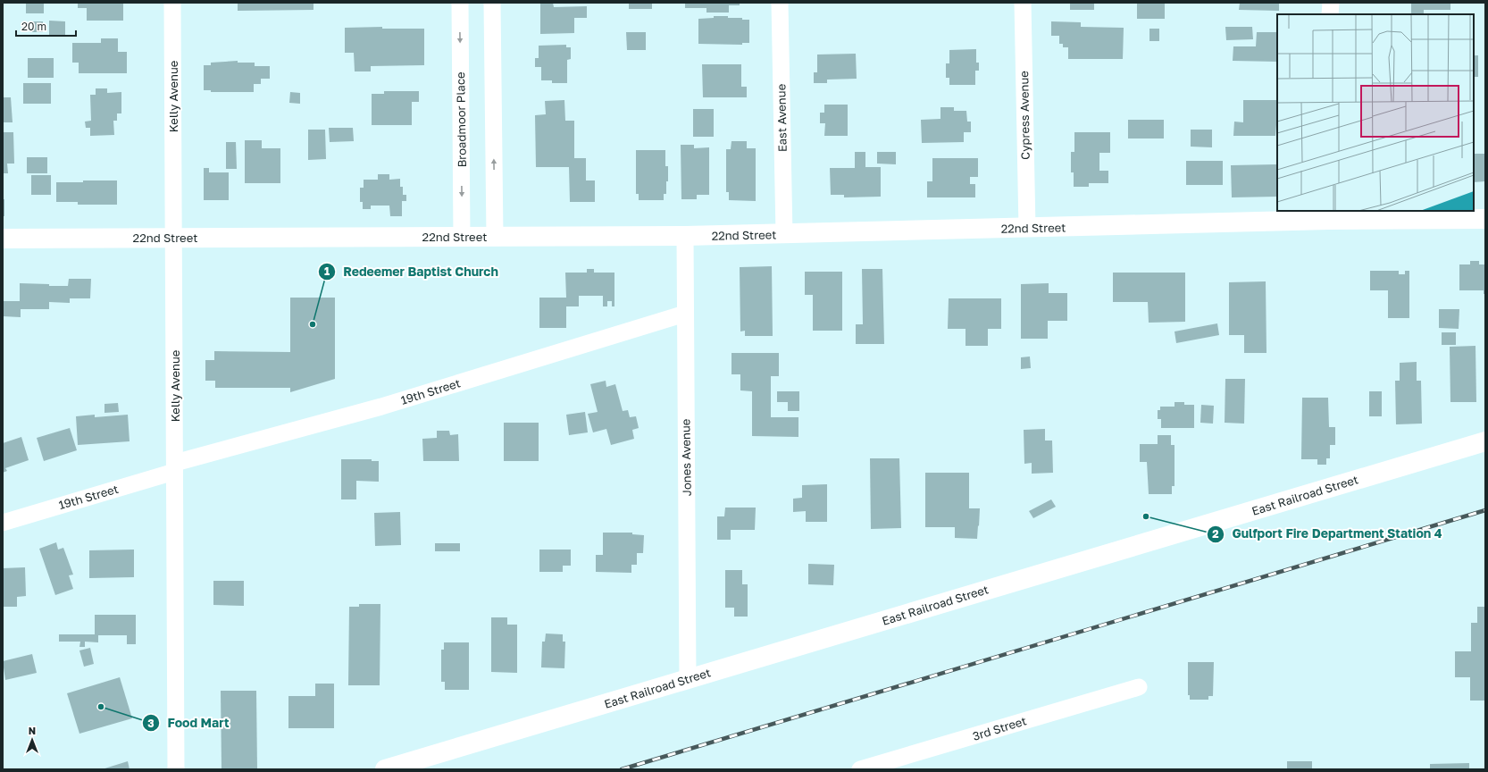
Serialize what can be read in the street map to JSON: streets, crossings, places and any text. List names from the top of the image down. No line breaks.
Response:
{"streets":{"street":["Kelly Avenue","Cypress Avenue","East Avenue","Broadmoor Place","22nd Street","19th Street","Jones Avenue","East Railroad Street","3rd Street"]},"crossings":[["Kelly Avenue","22nd Street"],["Kelly Avenue","19th Street"],["Cypress Avenue","22nd Street"],["East Avenue","22nd Street"],["Broadmoor Place","22nd Street"],["22nd Street","Jones Avenue"],["19th Street","Jones Avenue"],["Jones Avenue","East Railroad Street"]],"places":["Redeemer Baptist Church","Gulfport Fire Department Station 4","Food Mart"],"scale_bar":"20 m","north":"top"}
